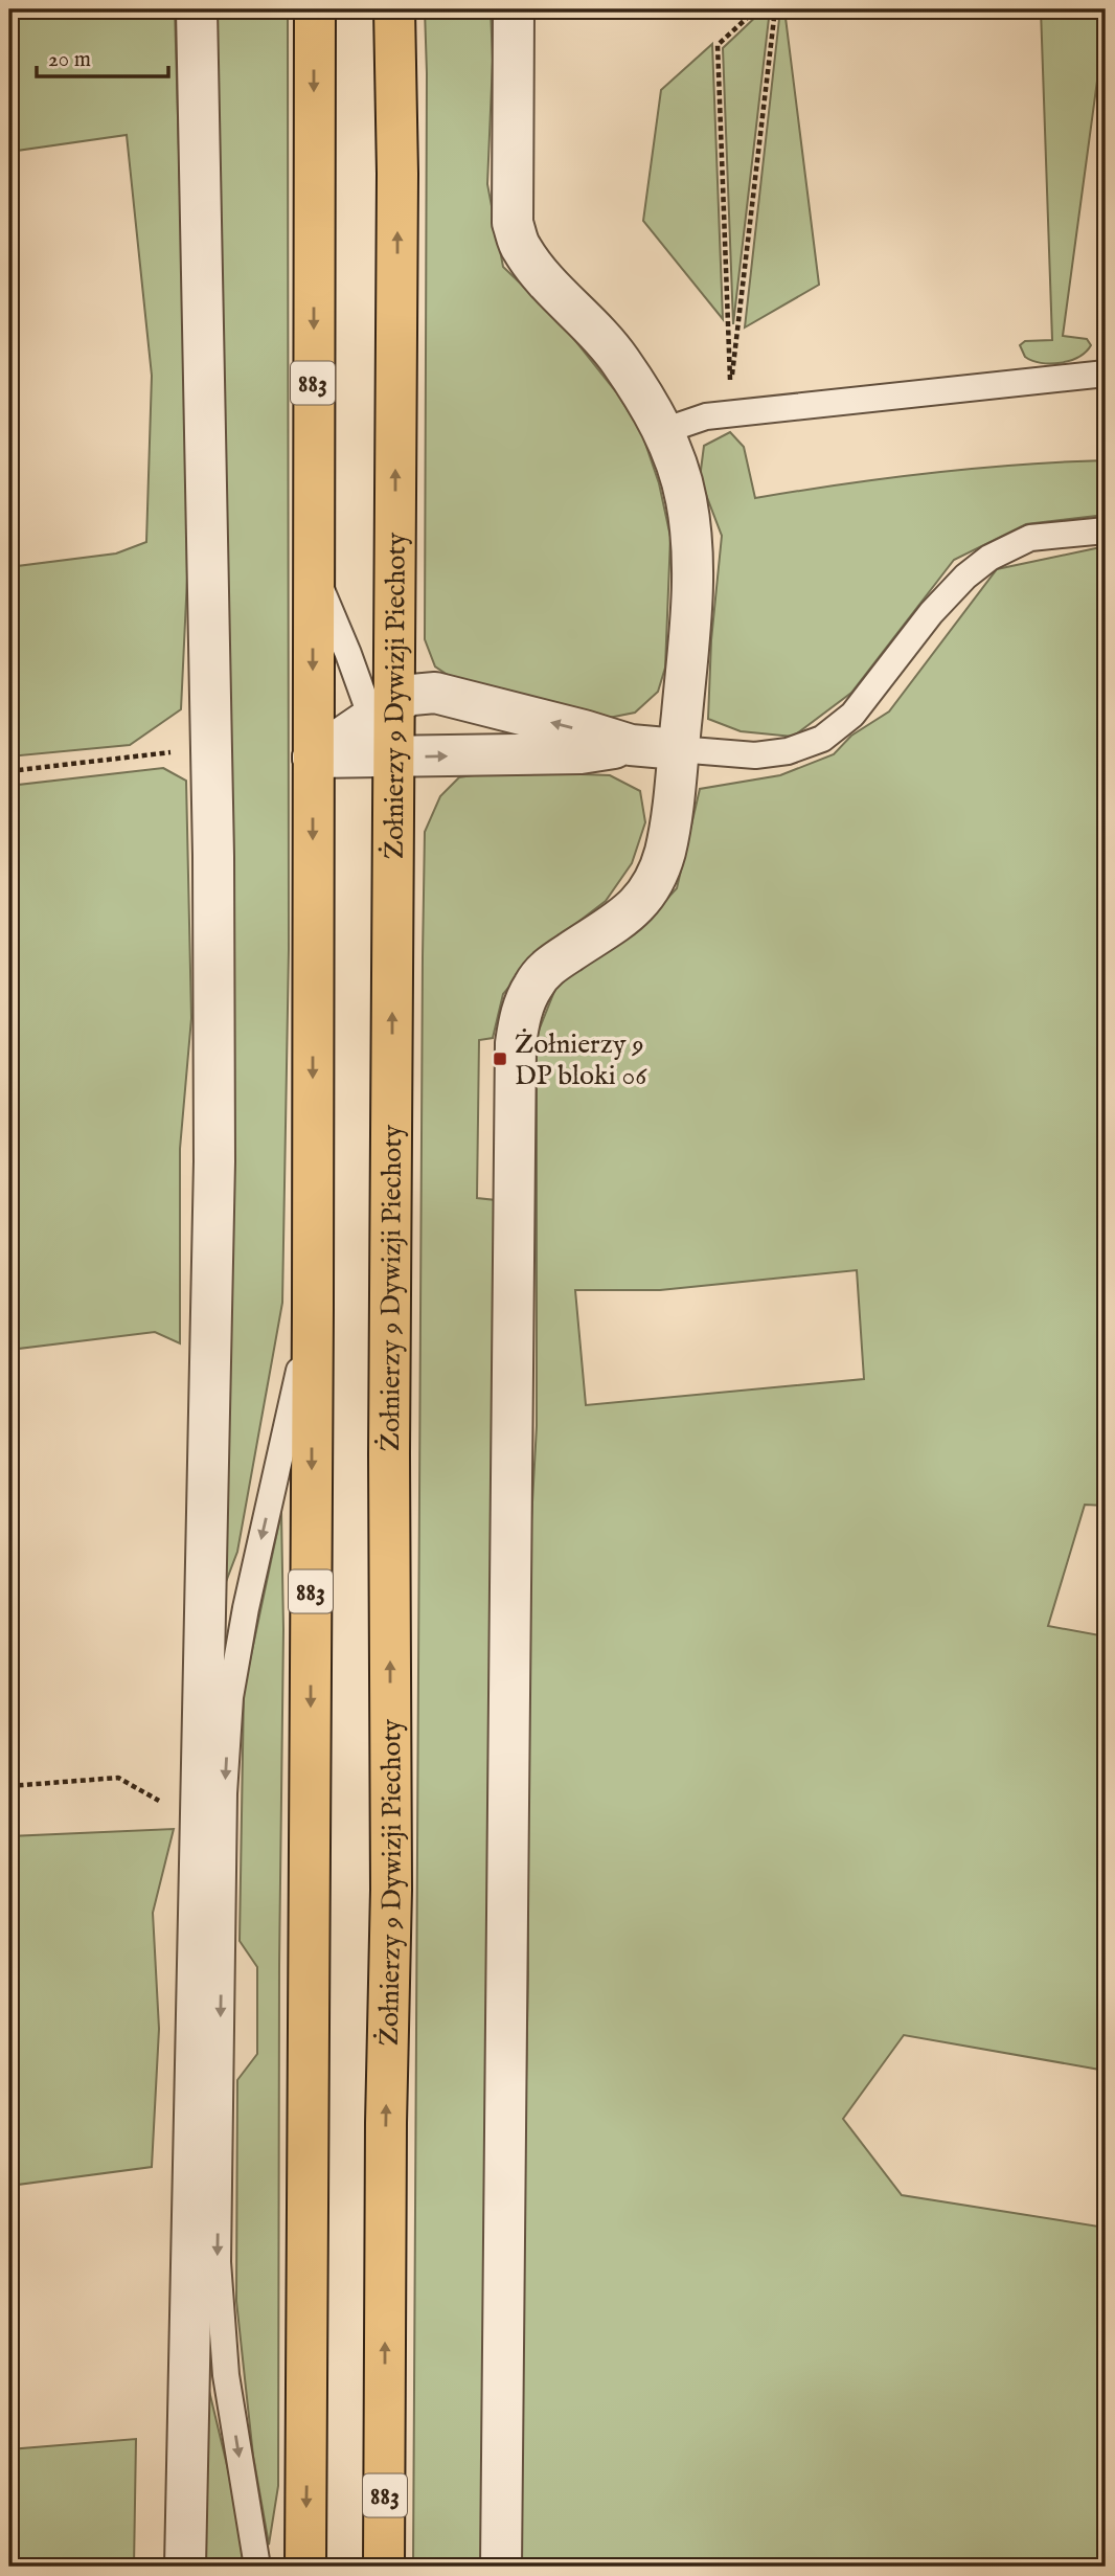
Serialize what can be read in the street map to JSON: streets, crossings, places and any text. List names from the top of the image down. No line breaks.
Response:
{"streets":{"highway":["883","Żołnierzy 9 Dywizji Piechoty"]},"places":{"transit":["Żołnierzy 9 DP bloki 06"]},"scale_bar":"20 m"}
